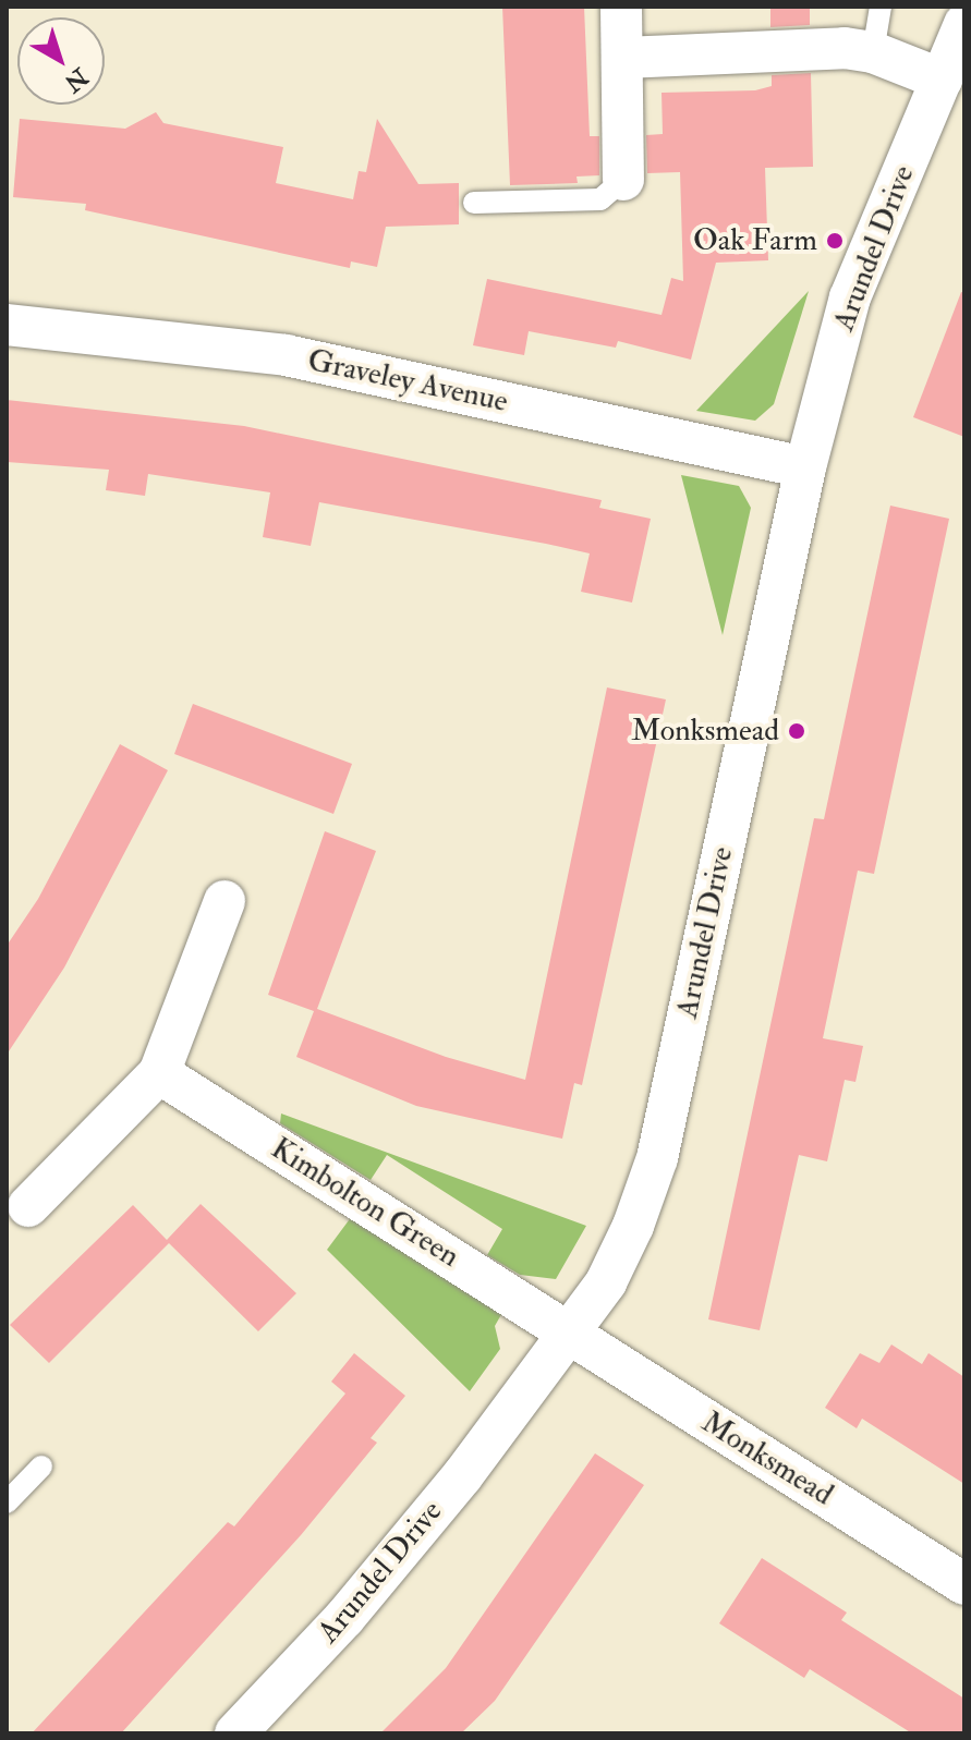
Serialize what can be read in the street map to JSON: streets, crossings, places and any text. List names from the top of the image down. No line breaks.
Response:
{"streets":{"street":["Arundel Drive","Graveley Avenue","Kimbolton Green","Monksmead"]},"crossings":[["Arundel Drive","Graveley Avenue"],["Arundel Drive","Kimbolton Green"],["Arundel Drive","Monksmead"],["Kimbolton Green","Monksmead"]],"places":["Oak Farm","Monksmead"],"north":"bottom right"}
